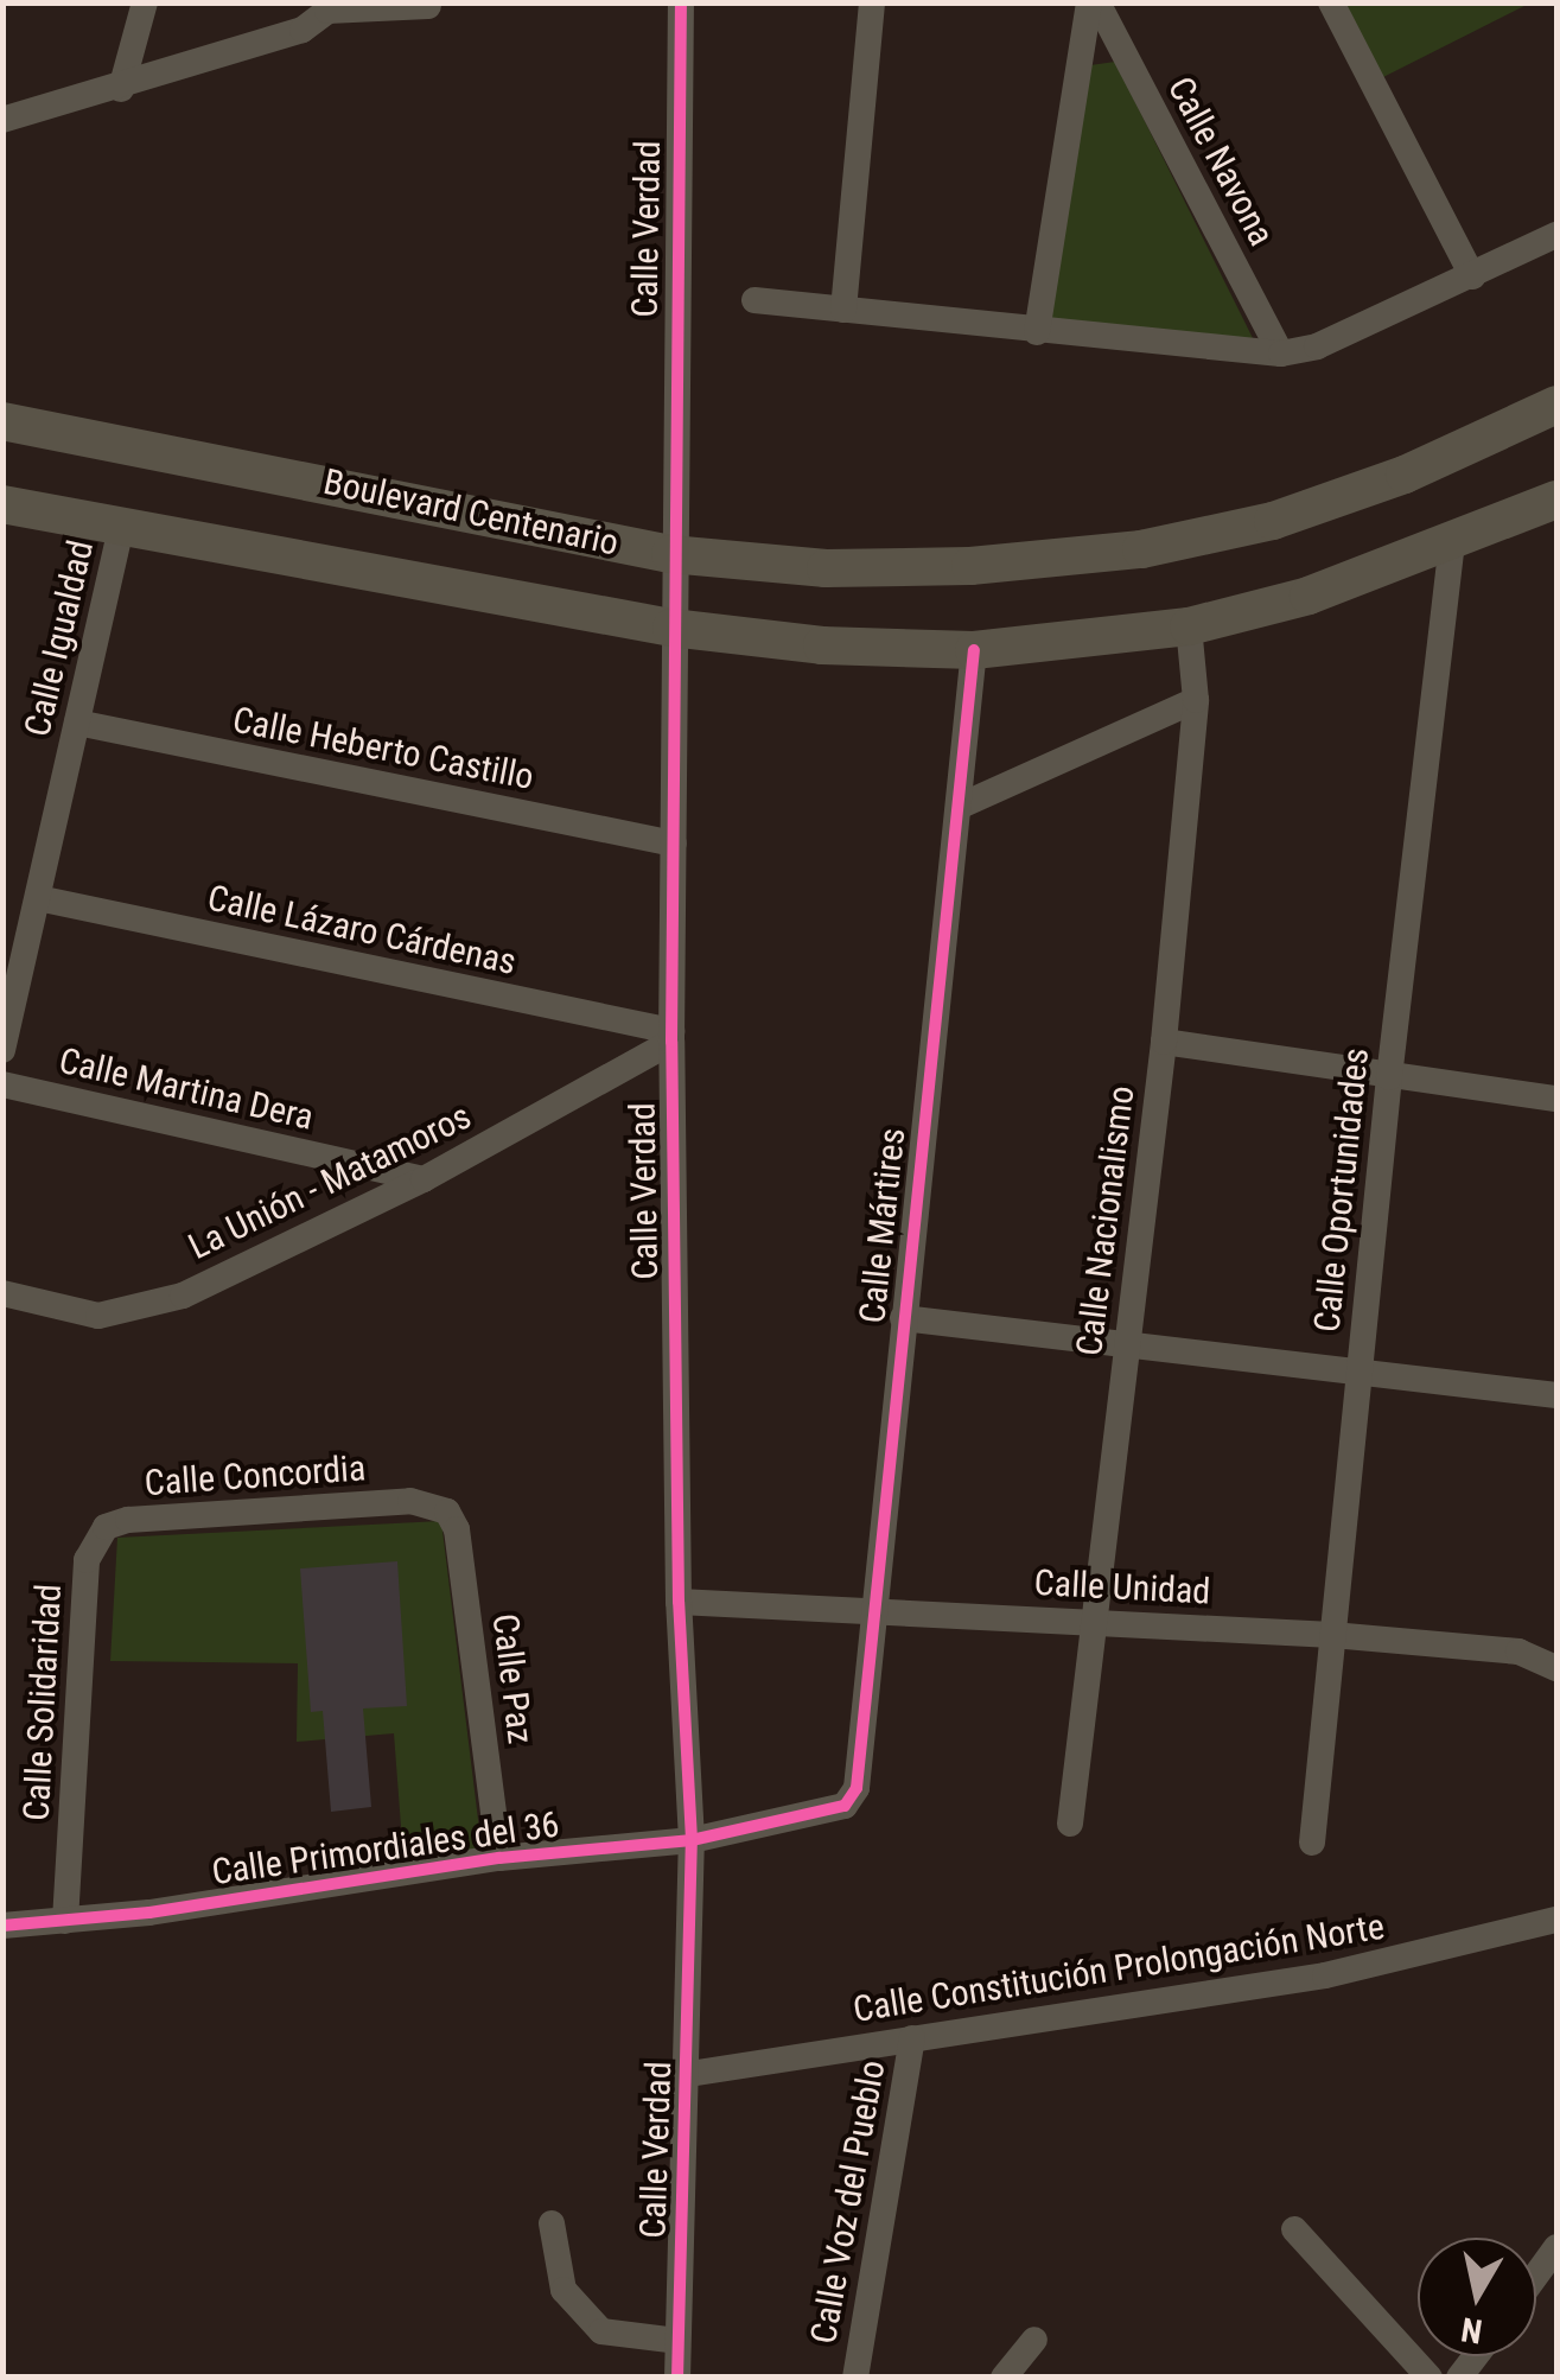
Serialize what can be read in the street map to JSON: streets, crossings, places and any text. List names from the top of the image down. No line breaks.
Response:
{"streets":{"main road":["Boulevard Centenario"],"street":["Calle Navona","Calle Verdad","Calle Igualdad","Calle Heberto Castillo","Calle Lázaro Cárdenas","Calle Martina Dera","La Unión - Matamoros","Calle Oportunidades","Calle Nacionalismo","Calle Mártires","Calle Concordia","Calle Unidad","Calle Paz","Calle Solidaridad","Calle Primordiales del 36","Calle Constitución Prolongación Norte","Calle Voz del Pueblo"]},"crossings":[["Calle Verdad","Boulevard Centenario"],["Calle Verdad","Calle Heberto Castillo"],["Calle Verdad","Calle Lázaro Cárdenas"],["Calle Verdad","La Unión - Matamoros"],["Calle Verdad","Calle Unidad"],["Calle Verdad","Calle Primordiales del 36"],["Calle Verdad","Calle Constitución Prolongación Norte"],["Boulevard Centenario","Calle Igualdad"],["Boulevard Centenario","Calle Oportunidades"],["Boulevard Centenario","Calle Nacionalismo"],["Boulevard Centenario","Calle Mártires"],["Calle Igualdad","Calle Heberto Castillo"],["Calle Igualdad","Calle Lázaro Cárdenas"],["Calle Lázaro Cárdenas","La Unión - Matamoros"],["Calle Martina Dera","La Unión - Matamoros"],["Calle Oportunidades","Calle Unidad"],["Calle Nacionalismo","Calle Unidad"],["Calle Mártires","Calle Unidad"],["Calle Mártires","Calle Primordiales del 36"],["Calle Concordia","Calle Paz"],["Calle Concordia","Calle Solidaridad"],["Calle Paz","Calle Primordiales del 36"],["Calle Solidaridad","Calle Primordiales del 36"],["Calle Constitución Prolongación Norte","Calle Voz del Pueblo"]],"north":"bottom"}
